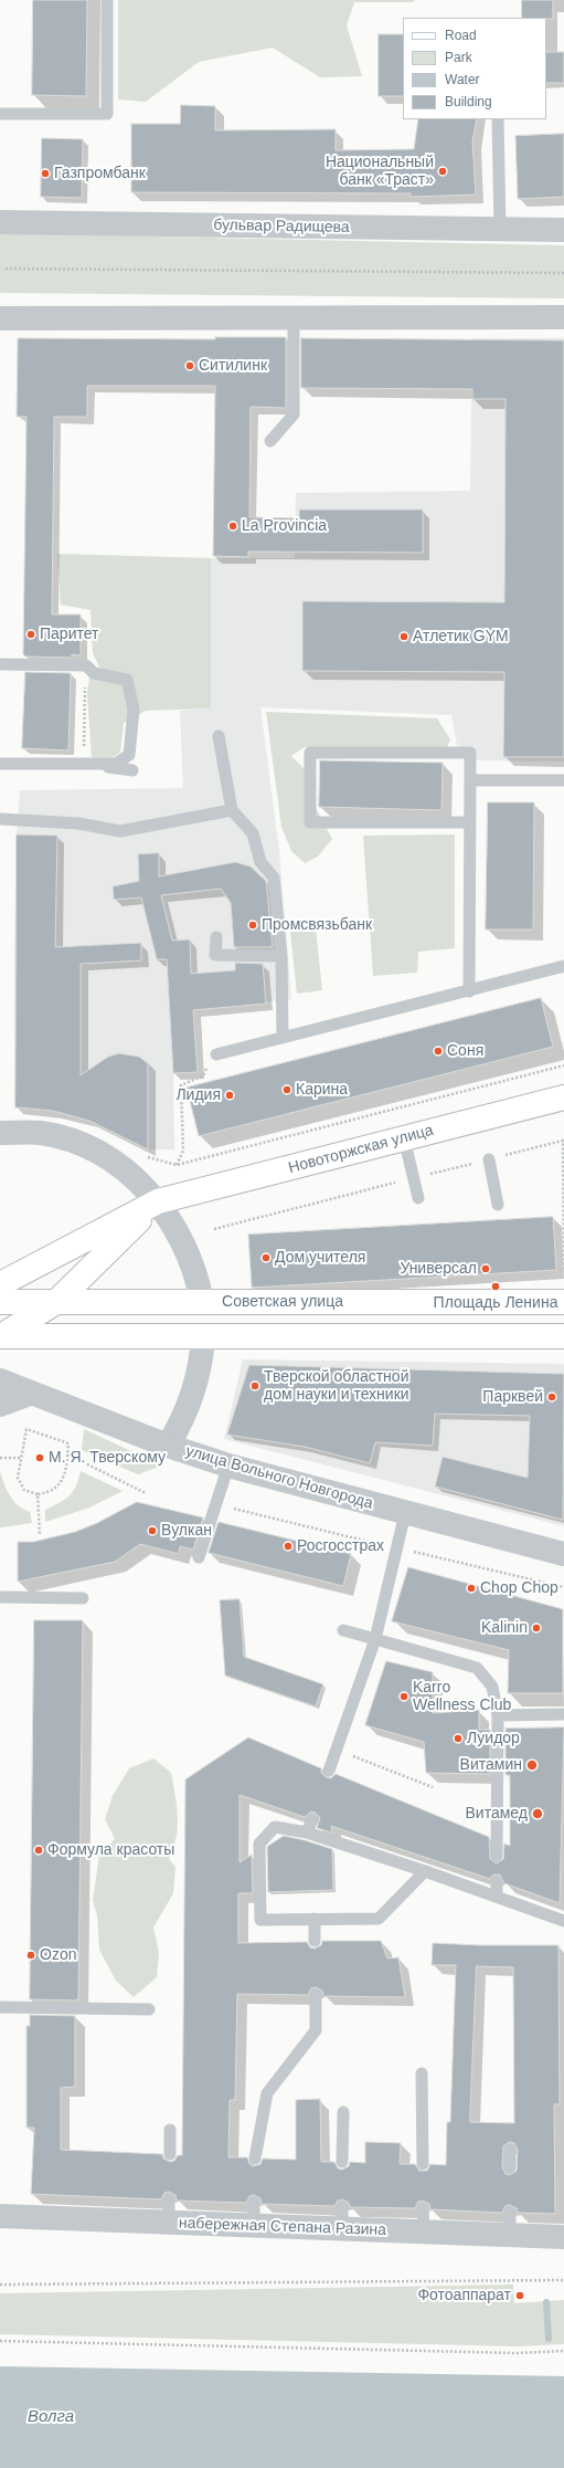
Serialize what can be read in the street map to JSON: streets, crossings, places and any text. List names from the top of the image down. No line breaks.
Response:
{"streets":{"main road":["Новоторжская улица","Советская улица"],"street":["бульвар Радищева","улица Вольного Новгорода","набережная Степана Разина"]},"water":["Волга"],"places":["Национальный банк «Траст»","Газпромбанк","Ситилинк","La Provincia","Паритет","Атлетик GYM","Промсвязьбанк","Соня","Карина","Лидия","Дом учителя","Универсал","Площадь Ленина","Тверской областной дом науки и техники","Парквей","М. Я. Тверскому","Вулкан","Росгосстрах","Chop Chop","Kalinin","Karro Wellness Club","Луидор","Витамин","Витамед","Формула красоты","Ozon","Фотоаппарат"],"legend":["Road","Park","Water","Building"]}
